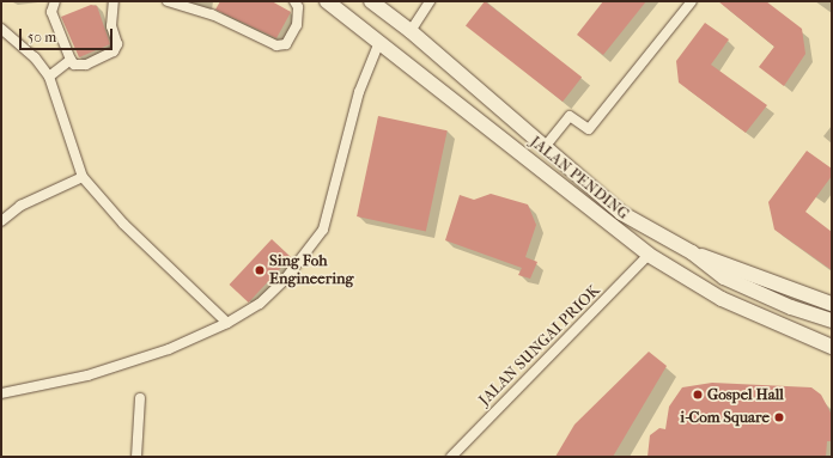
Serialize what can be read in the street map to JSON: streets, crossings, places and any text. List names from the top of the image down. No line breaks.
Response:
{"streets":{"main road":["JALAN PENDING"],"street":["JALAN SUNGAI PRIOK"]},"crossings":[["JALAN PENDING","JALAN SUNGAI PRIOK"]],"places":["Sing Foh Engineering","Gospel Hall","i-Com Square"],"scale_bar":"50 m"}
